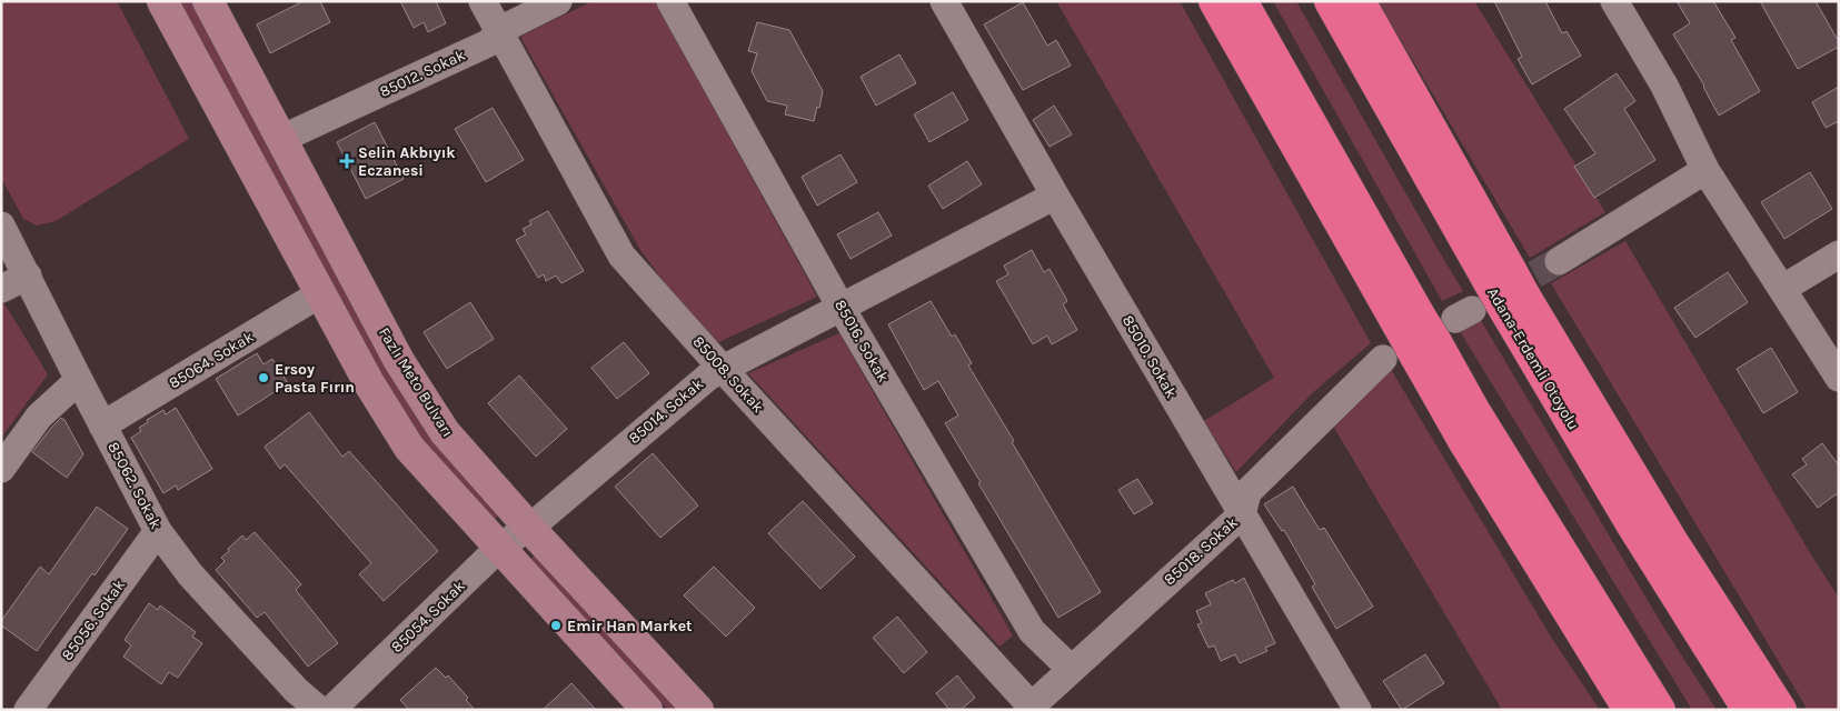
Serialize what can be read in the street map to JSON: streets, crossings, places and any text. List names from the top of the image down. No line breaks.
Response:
{"streets":{"highway":["Adana-Erdemli Otoyolu"],"main road":["Fazlı Meto Bulvarı"],"street":["85012. Sokak","85016. Sokak","85010. Sokak","85064. Sokak","85008. Sokak","85014. Sokak","85062. Sokak","85018. Sokak","85054. Sokak","85056. Sokak"]},"crossings":[["85012. Sokak","85008. Sokak"],["85012. Sokak","Fazlı Meto Bulvarı"],["85016. Sokak","85014. Sokak"],["85016. Sokak","85018. Sokak"],["85010. Sokak","85014. Sokak"],["85010. Sokak","85018. Sokak"],["85064. Sokak","85062. Sokak"],["85008. Sokak","85014. Sokak"],["85008. Sokak","85018. Sokak"],["Fazlı Meto Bulvarı","85014. Sokak"],["Fazlı Meto Bulvarı","85054. Sokak"],["85014. Sokak","85054. Sokak"],["85062. Sokak","85056. Sokak"]],"places":{"health":["Selin Akbıyık Eczanesi"],"other":["Ersoy Pasta Fırın","Emir Han Market"]}}
